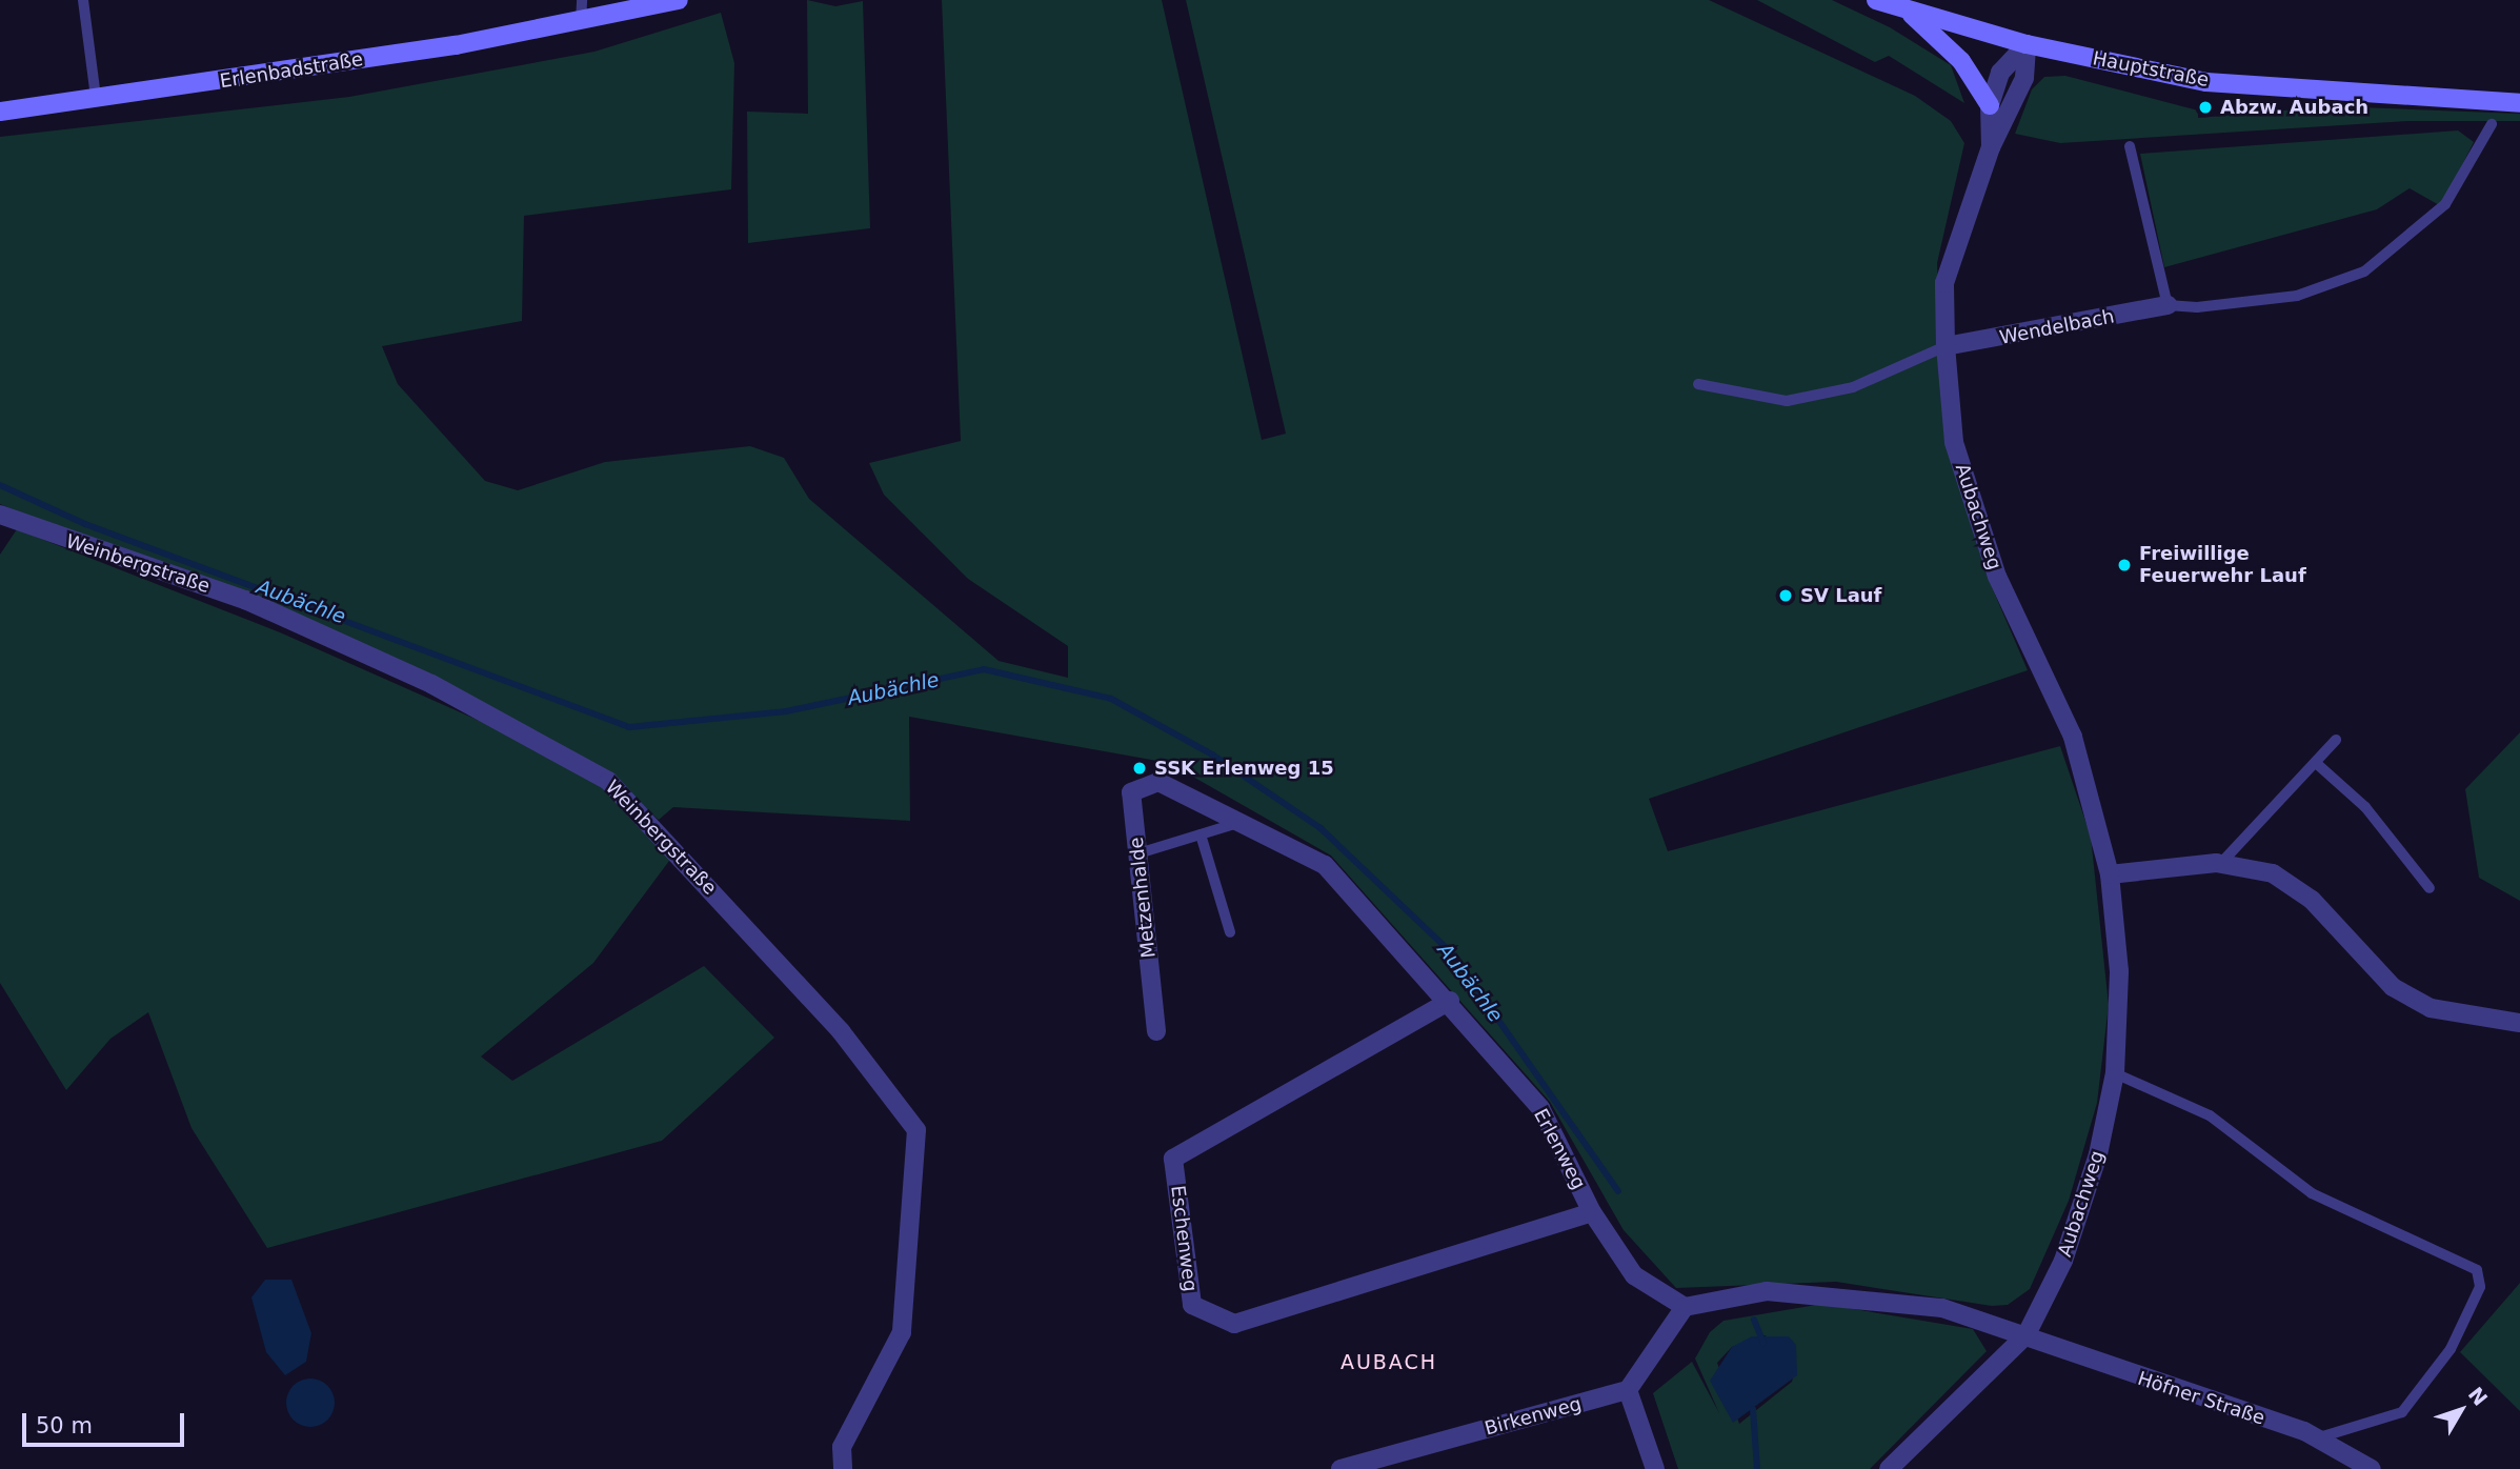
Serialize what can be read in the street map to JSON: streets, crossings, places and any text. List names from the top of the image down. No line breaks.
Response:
{"streets":{"main road":["Hauptstraße","Erlenbadstraße"],"street":["Wendelbach","Aubachweg","Weinbergstraße","Metzenhalde","Erlenweg","Eschenweg","Höfner Straße","Birkenweg"]},"crossings":[["Hauptstraße","Aubachweg"],["Wendelbach","Aubachweg"],["Aubachweg","Höfner Straße"],["Metzenhalde","Erlenweg"],["Erlenweg","Eschenweg"]],"districts":["AUBACH"],"water":["Aubächle"],"places":["Abzw. Aubach","Freiwillige Feuerwehr Lauf","SV Lauf","SSK Erlenweg 15"],"scale_bar":"50 m","north":"top right"}
